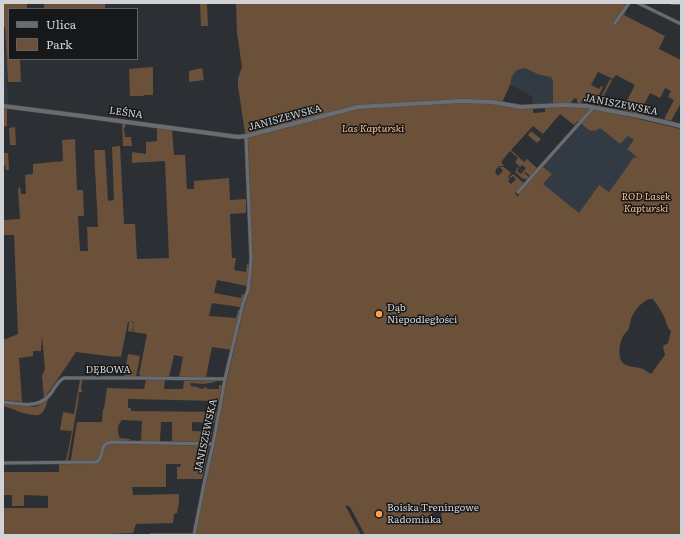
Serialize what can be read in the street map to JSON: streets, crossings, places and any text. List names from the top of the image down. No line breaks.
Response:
{"streets":{"street":["JANISZEWSKA","LEŚNA","DĘBOWA"]},"crossings":[["JANISZEWSKA","LEŚNA"],["JANISZEWSKA","DĘBOWA"]],"parks":["Las Kapturski","ROD Lasek Kapturski"],"places":["Dąb Niepodległości","Boiska Treningowe Radomiaka"],"legend":["Ulica","Park"]}
